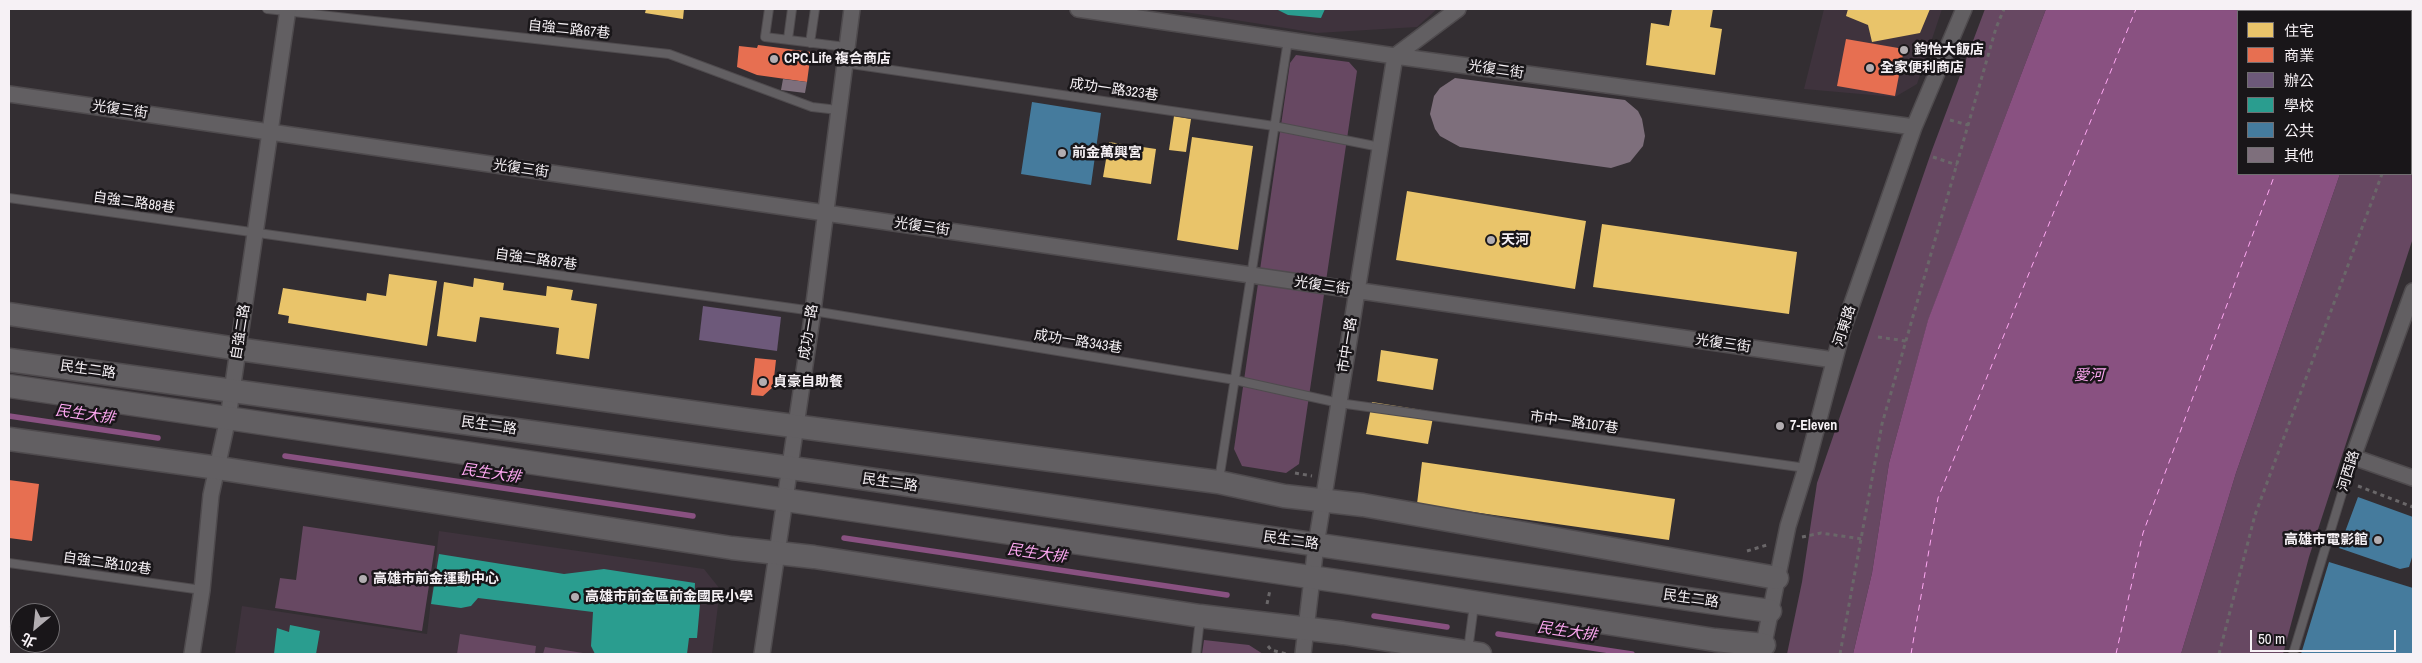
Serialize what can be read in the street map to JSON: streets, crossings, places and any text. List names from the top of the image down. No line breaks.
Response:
{"streets":{"main road":["民生二路"],"street":["光復二街","光復三街","河東路","自強二路","成功一路","市中一路","河西路"],"lane":["自強二路67巷","成功一路323巷","自強二路88巷","自強二路87巷","成功一路343巷","市中一路107巷","自強二路102巷"]},"crossings":[["自強二路67巷","自強二路"],["自強二路67巷","成功一路"],["光復二街","河東路"],["光復二街","市中一路"],["成功一路323巷","成功一路"],["成功一路323巷","市中一路"],["光復三街","河東路"],["光復三街","自強二路"],["光復三街","成功一路"],["光復三街","市中一路"],["自強二路88巷","自強二路87巷"],["自強二路88巷","自強二路"],["自強二路87巷","自強二路"],["自強二路87巷","成功一路"],["自強二路87巷","成功一路343巷"],["河東路","民生二路"],["河東路","市中一路107巷"],["自強二路","民生二路"],["自強二路","自強二路102巷"],["成功一路","成功一路343巷"],["成功一路","民生二路"],["成功一路343巷","市中一路"],["成功一路343巷","市中一路107巷"],["市中一路","民生二路"],["市中一路","市中一路107巷"]],"water":["愛河","民生大排"],"places":["鈞怡大飯店","CPC.Life 複合商店","全家便利商店","前金萬興宮","天河","貞豪自助餐","7-Eleven","高雄市電影館","高雄市前金運動中心","高雄市前金區前金國民小學"],"legend":["住宅","商業","辦公","學校","公共","其他"],"scale_bar":"50 m","north":"bottom left"}
